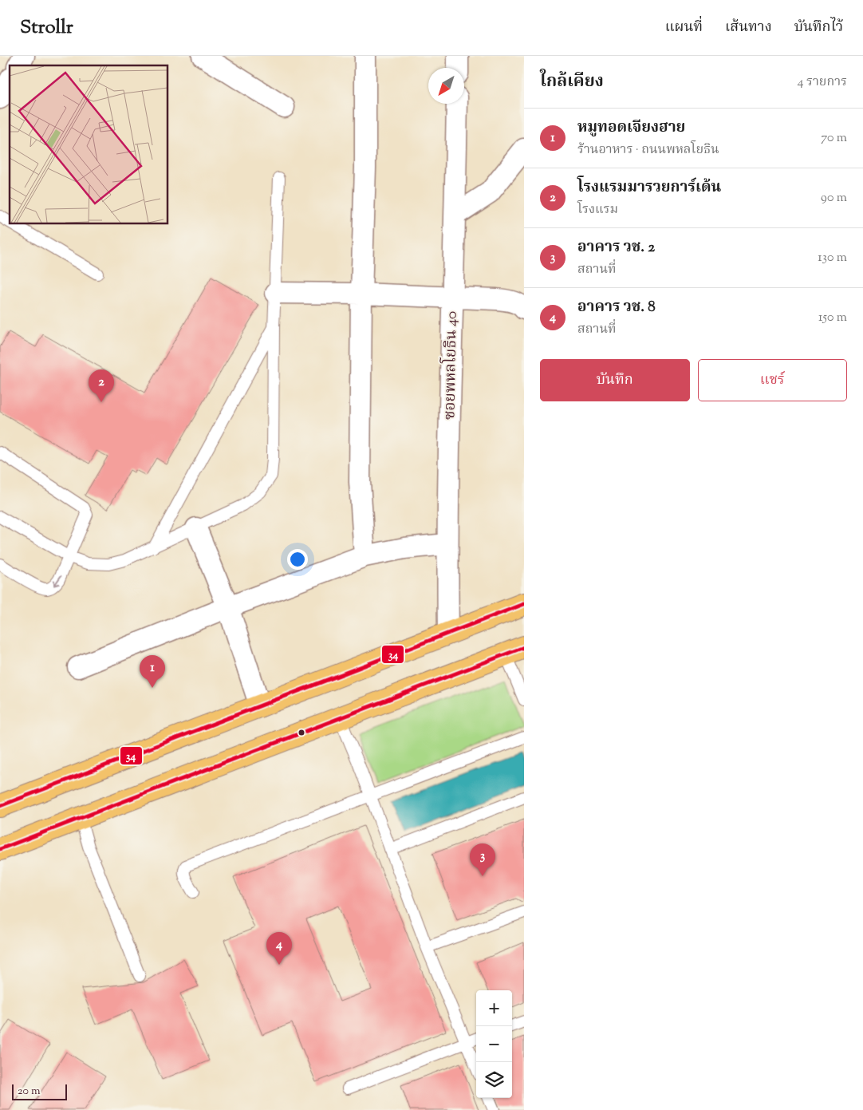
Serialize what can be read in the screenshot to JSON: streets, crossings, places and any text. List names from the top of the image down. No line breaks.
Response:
{"streets":{"street":["ซอยพหลโยธิน 40"]},"lines":["transit line 34"],"scale_bar":"20 m","north":"bottom left","page":{"header":"Strollr","nav":["แผนที่","เส้นทาง","บันทึกไว้"],"heading":["ใกล้เคียง","4 รายการ"],"list":[{"mark":"1","name":"หมูทอดเจียงฮาย","note":"ร้านอาหาร · ถนนพหลโยธิน","value":"70 m"},{"mark":"2","name":"โรงแรมมารวยการ์เด้น","note":"โรงแรม","value":"90 m"},{"mark":"3","name":"อาคาร วช. 2","note":"สถานที่","value":"130 m"},{"mark":"4","name":"อาคาร วช. 8","note":"สถานที่","value":"150 m"}],"buttons":["บันทึก","แชร์"],"pins":["2","1","3","4"],"map_buttons":["+","−"],"scale":"20 m"}}
